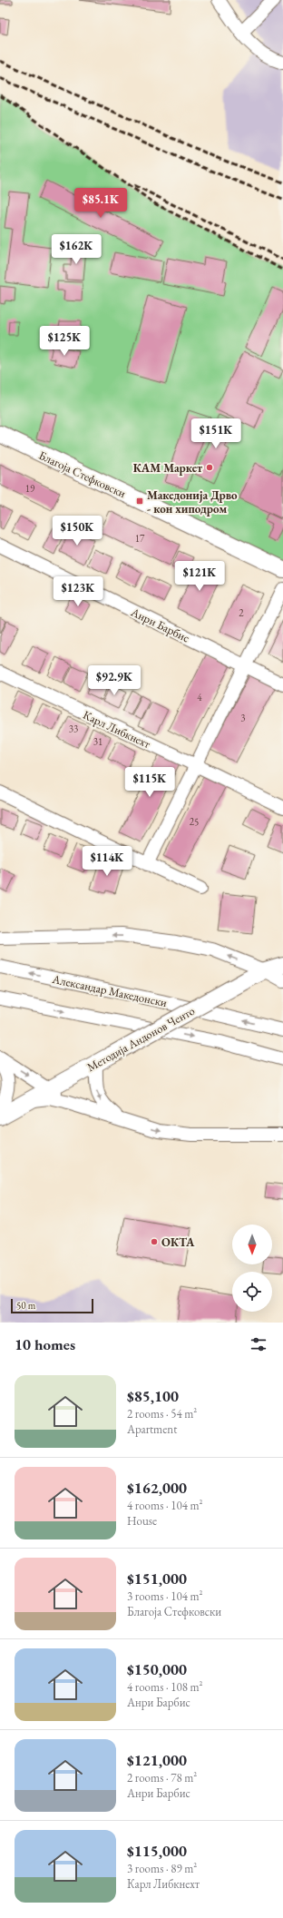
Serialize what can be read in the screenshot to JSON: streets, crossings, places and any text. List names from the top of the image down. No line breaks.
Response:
{"streets":{"main road":["Благоја Стефковски","Методија Андонов Ченто"],"street":["Анри Барбис","Карл Либкнехт","Александар Македонски"]},"places":{"other":["КАМ Маркет","ОКТА"],"transit":["Македонија Дрво - кон хиподром"]},"house_numbers":["19","17","2","4","3","33","31","25"],"scale_bar":"50 m","north":"bottom","page":{"price":["$85.1K","$162K","$125K","$151K","$150K","$121K","$123K","$92.9K","$115K","$114K"],"scale":"50 m","heading":"10 homes","list":[{"name":"$85,100","note":"2 rooms · 54 m² · Apartment"},{"name":"$162,000","note":"4 rooms · 104 m² · House"},{"name":"$151,000","note":"3 rooms · 104 m² · Благоја Стефковски"},{"name":"$150,000","note":"4 rooms · 108 m² · Анри Барбис"},{"name":"$121,000","note":"2 rooms · 78 m² · Анри Барбис"},{"name":"$115,000","note":"3 rooms · 89 m² · Карл Либкнехт"}]}}
